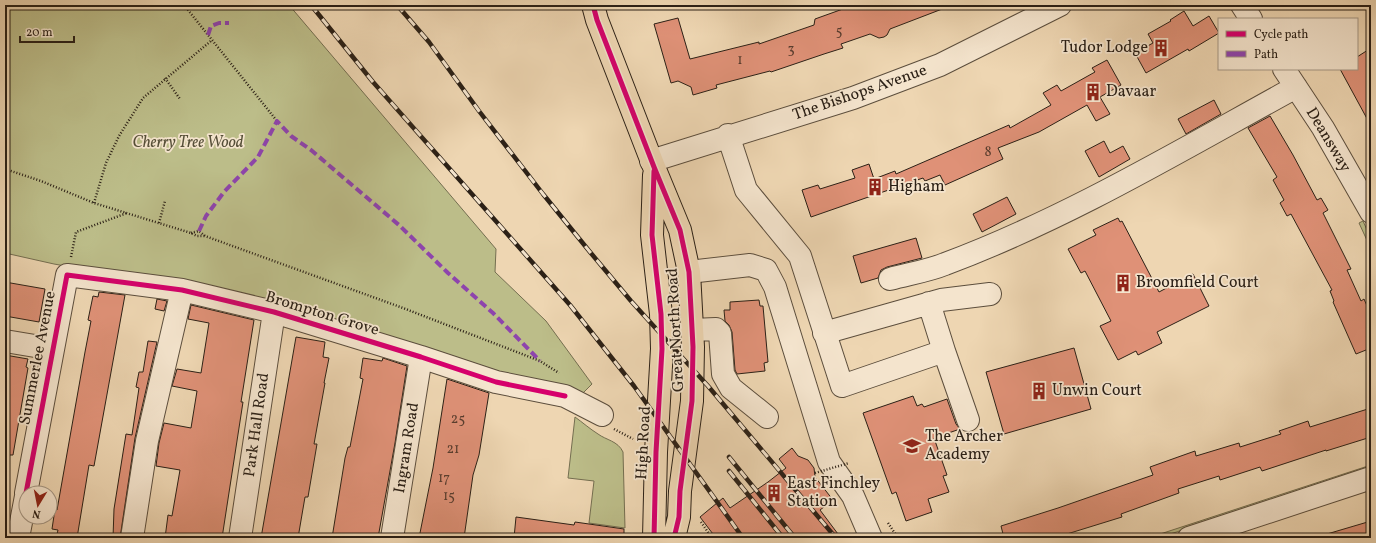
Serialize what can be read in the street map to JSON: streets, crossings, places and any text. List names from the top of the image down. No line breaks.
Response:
{"streets":{"main road":["Great North Road","High Road"],"street":["The Bishops Avenue","Deansway","Brompton Grove","Summerlee Avenue","Park Hall Road","Ingram Road"]},"crossings":[["The Bishops Avenue","Great North Road"],["Brompton Grove","Summerlee Avenue"],["Brompton Grove","Park Hall Road"],["Brompton Grove","Ingram Road"],["Great North Road","High Road"]],"parks":["Cherry Tree Wood"],"places":{"building":["Tudor Lodge","Davaar","Higham","Broomfield Court","Unwin Court","East Finchley Station"],"school or university":["The Archer Academy"]},"house_numbers":["5","3","1","8","25","21","17","15"],"legend":["Cycle path","Path"],"scale_bar":"20 m","north":"bottom"}
